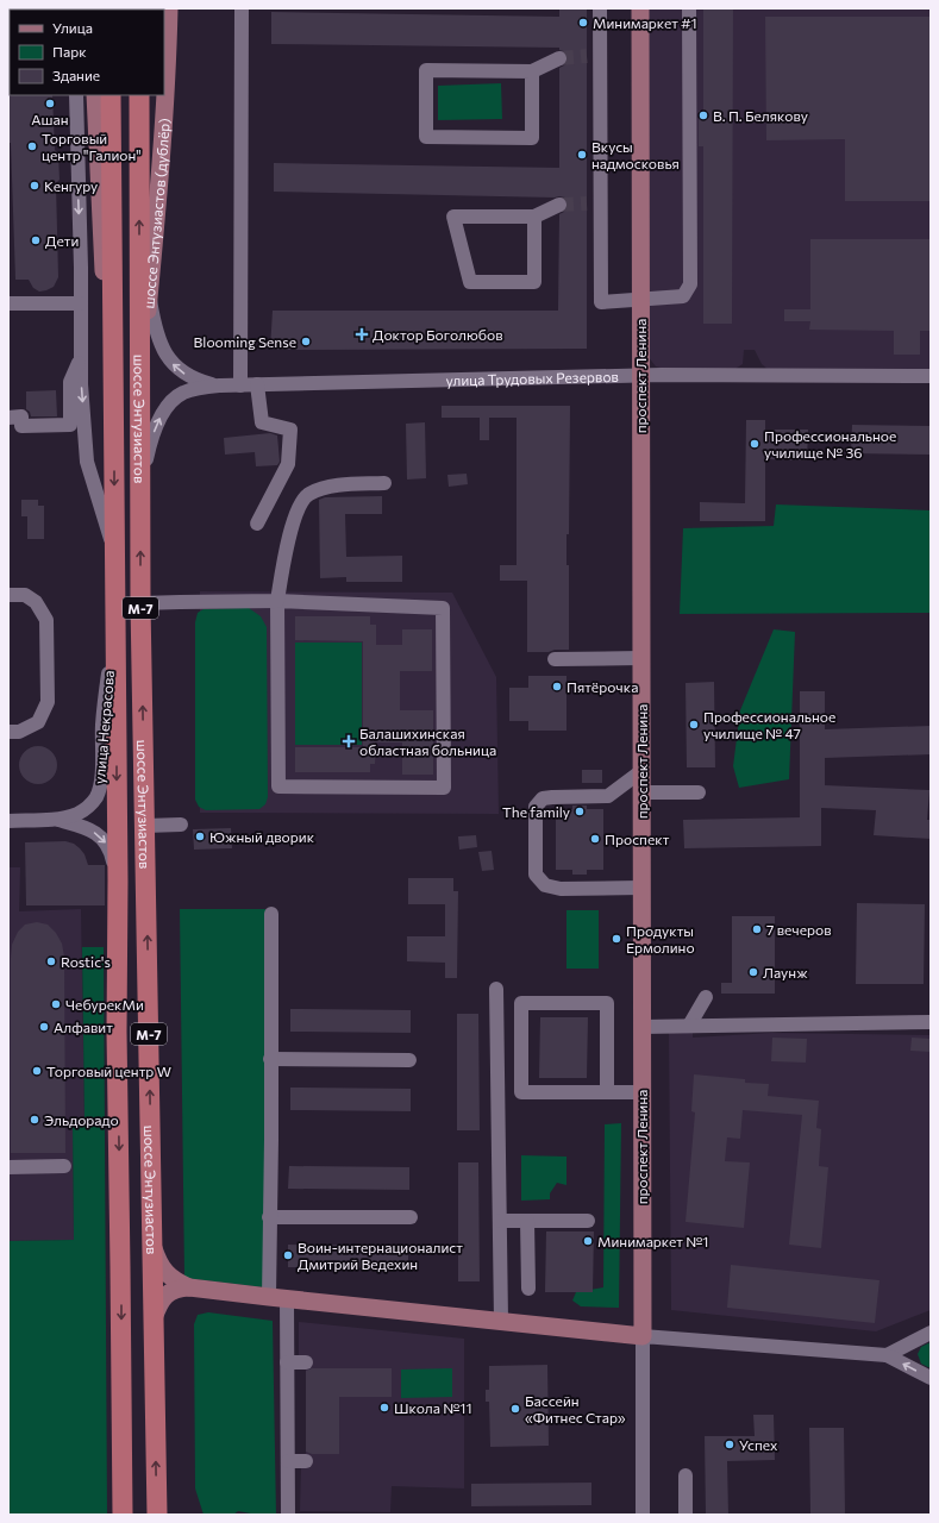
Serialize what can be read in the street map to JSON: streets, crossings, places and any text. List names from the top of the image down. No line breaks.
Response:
{"streets":{"highway":["шоссе Энтузиастов","М-7"],"main road":["шоссе Энтузиастов (дублёр)","проспект Ленина"],"street":["улица Трудовых Резервов","улица Некрасова"]},"crossings":[["шоссе Энтузиастов (дублёр)","улица Трудовых Резервов"],["шоссе Энтузиастов (дублёр)","шоссе Энтузиастов"],["проспект Ленина","улица Трудовых Резервов"],["улица Трудовых Резервов","шоссе Энтузиастов"],["шоссе Энтузиастов","улица Некрасова"]],"places":{"other":["Минимаркет #1","Ашан","В. П. Белякову","Торговый центр \"Галион\"","Вкусы надмосковья","Кенгуру","Дети","Blooming Sense","Профессиональное училище № 36","Пятёрочка","Профессиональное училище № 47","The family","Южный дворик","Проспект","7 вечеров","Продукты Ермолино","Rostic's","Лаунж","ЧебурекМи","Алфавит","Торговый центр W","Эльдорадо","Минимаркет №1","Воин-интернационалист Дмитрий Ведехин","Школа №11","Бассейн «Фитнес Стар»","Успех"],"health":["Доктор Боголюбов","Балашихинская областная больница"]},"legend":["Улица","Парк","Здание"]}
